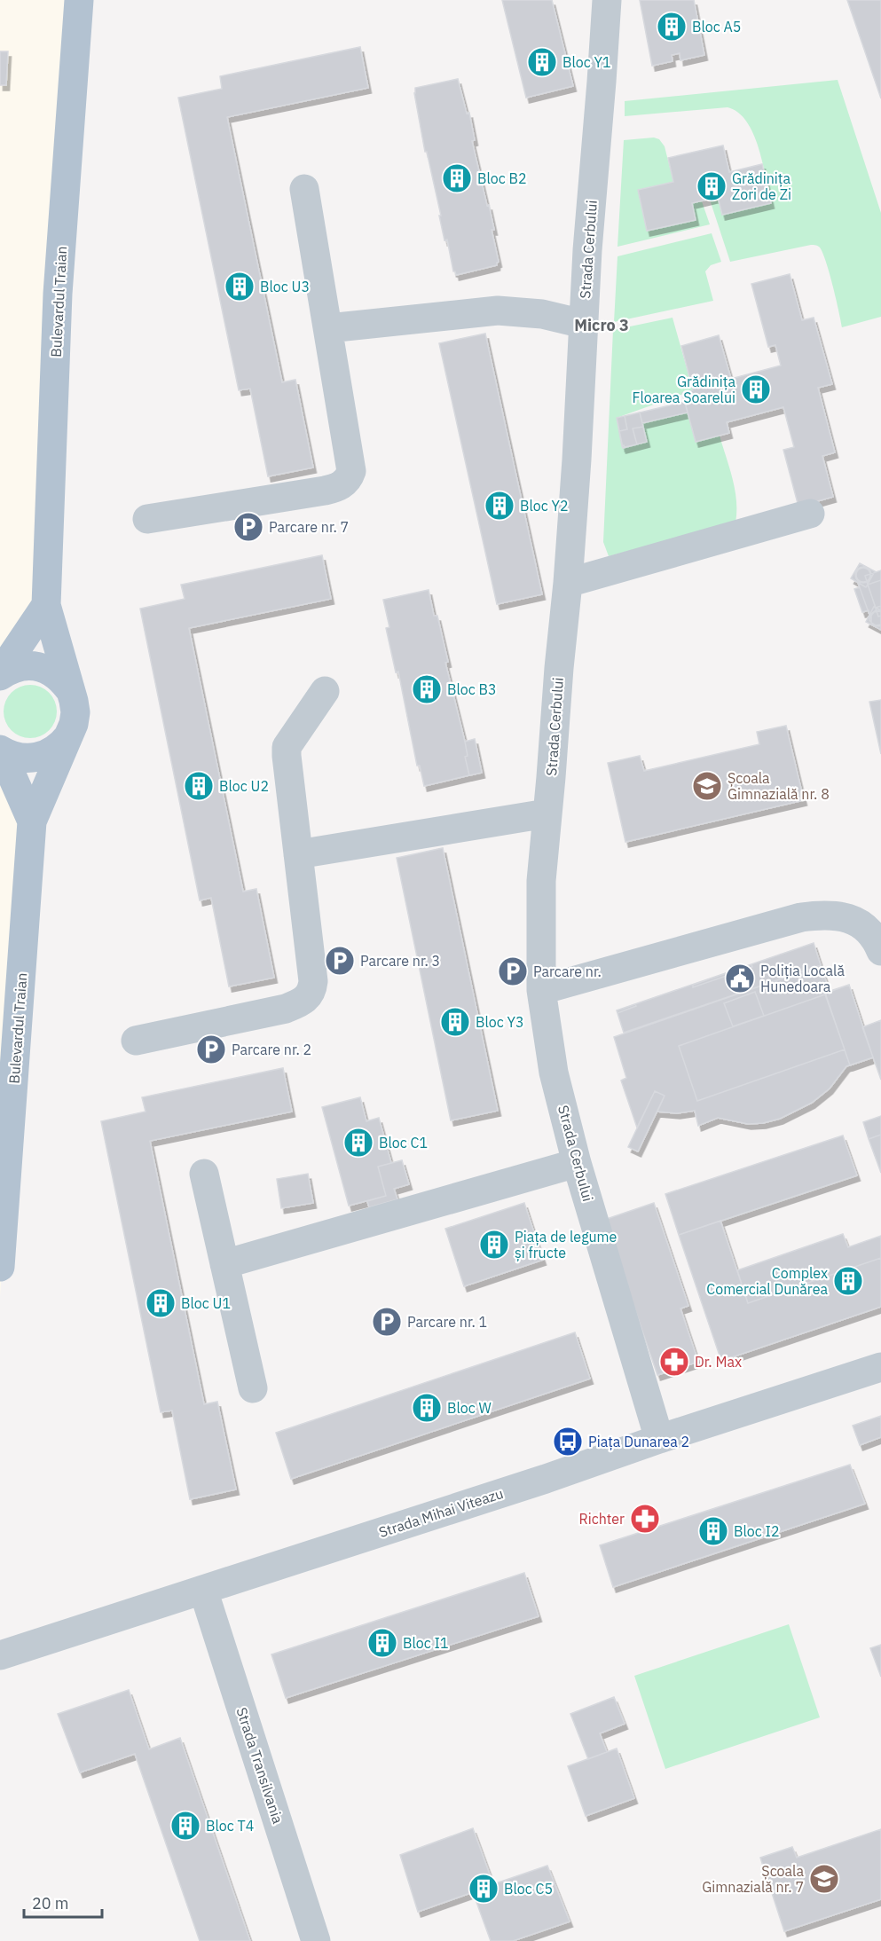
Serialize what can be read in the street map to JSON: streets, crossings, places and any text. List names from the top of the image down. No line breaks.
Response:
{"streets":{"main road":["Bulevardul Traian"],"street":["Strada Cerbului","Strada Mihai Viteazu","Strada Transilvania"]},"crossings":[["Strada Cerbului","Strada Mihai Viteazu"],["Strada Mihai Viteazu","Strada Transilvania"]],"districts":["Micro 3"],"places":{"building":["Bloc A5","Bloc Y1","Bloc B2","Grădinița Zori de Zi","Bloc U3","Grădinița Floarea Soarelui","Bloc Y2","Bloc B3","Bloc U2","Bloc Y3","Bloc C1","Piața de legume și fructe","Complex Comercial Dunărea","Bloc U1","Bloc W","Bloc I2","Bloc I1","Bloc T4","Bloc C5"],"parking":["Parcare nr. 7","Parcare nr. 3","Parcare nr.","Parcare nr. 2","Parcare nr. 1"],"school or university":["Școala Gimnazială nr. 8","Școala Gimnazială nr. 7"],"public building":["Poliția Locală Hunedoara"],"pharmacy":["Dr. Max","Richter"],"bus stop":["Piața Dunarea 2"]},"scale_bar":"20 m"}
